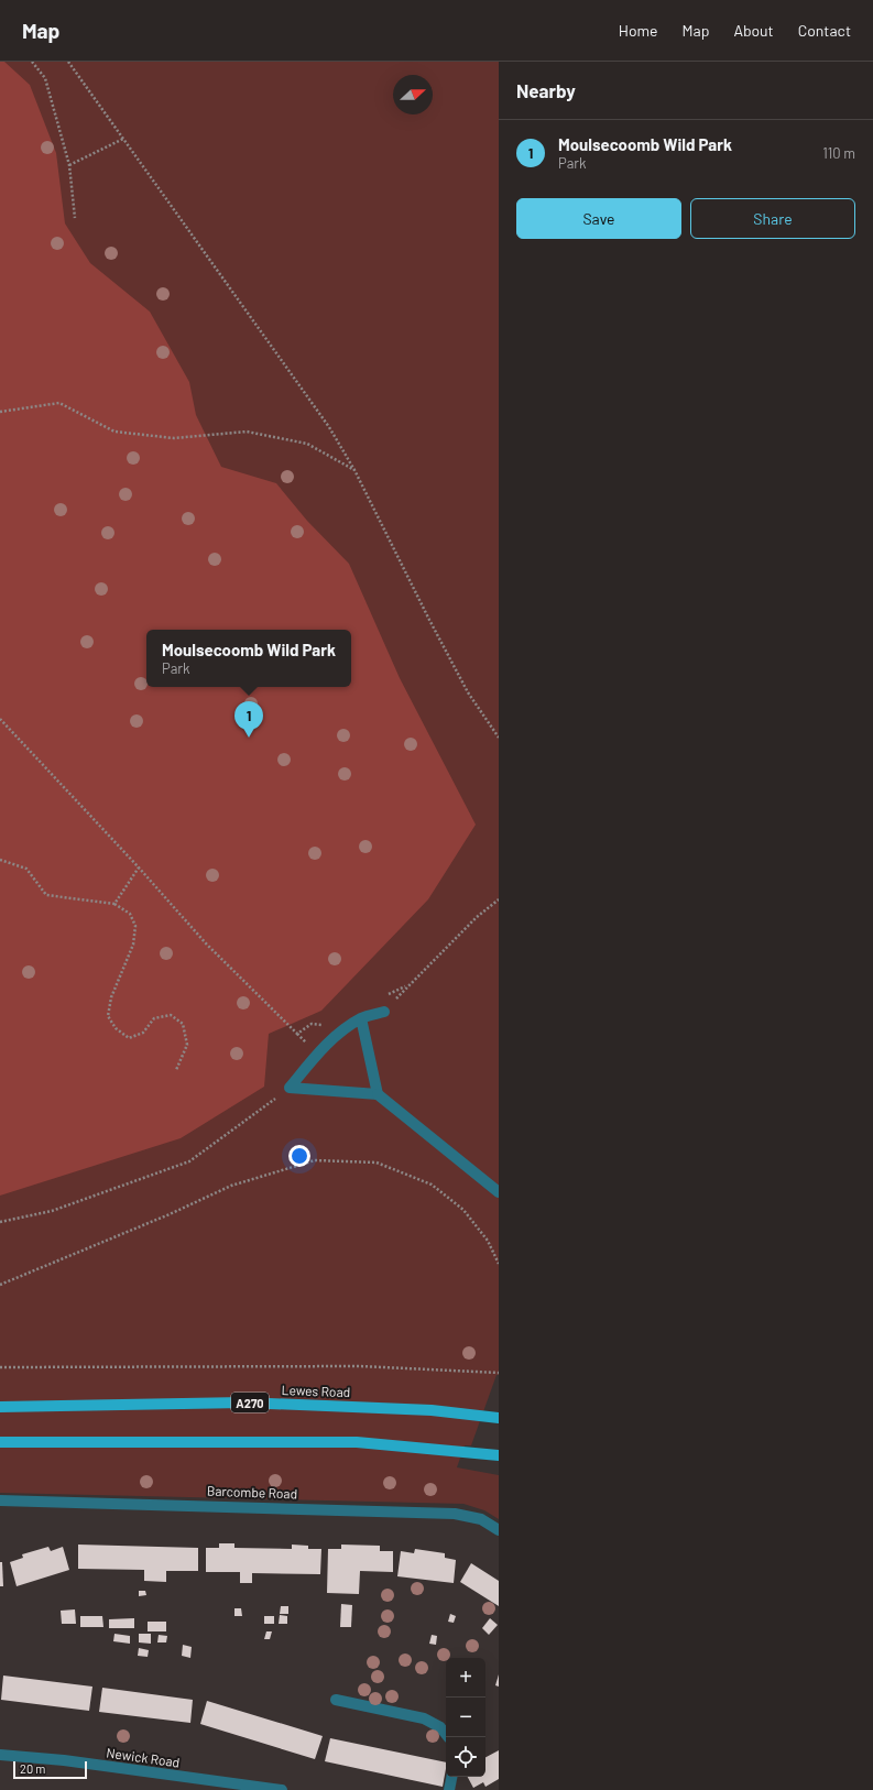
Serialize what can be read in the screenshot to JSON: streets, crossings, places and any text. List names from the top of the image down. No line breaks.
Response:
{"streets":{"main road":["Lewes Road","A270"],"street":["Barcombe Road","Newick Road"]},"scale_bar":"20 m","north":"right","page":{"header":"Map","nav":["Home","Map","About","Contact"],"heading":"Nearby","list":[{"mark":"1","name":"Moulsecoomb Wild Park","note":"Park","value":"110 m"}],"buttons":["Save","Share"],"popup":["Moulsecoomb Wild Park","Park"],"pins":"1","map_buttons":["+","−"],"scale":"20 m"}}
